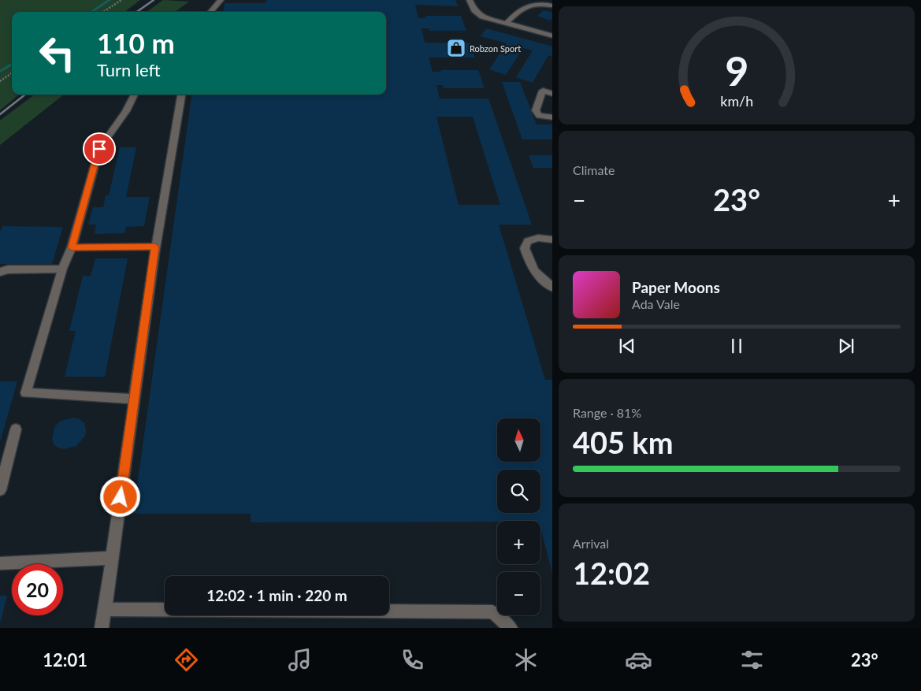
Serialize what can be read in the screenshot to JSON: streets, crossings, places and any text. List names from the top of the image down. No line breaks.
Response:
{"places":{"shop":["Robzon Sport"]},"north":"top","page":{"turn":["110 m","Turn left"],"tile":["Climate",["Range · 81%","405 km"],["Arrival","12:02"]],"heat":["−","23°","+"],"song":["Paper Moons","Ada Vale"],"map_buttons":["+","−"],"limit":"20","trip":"12:02 · 1 min · 220 m","tabs":["12:01","23°"],"gauge":["9","km/h"]}}
